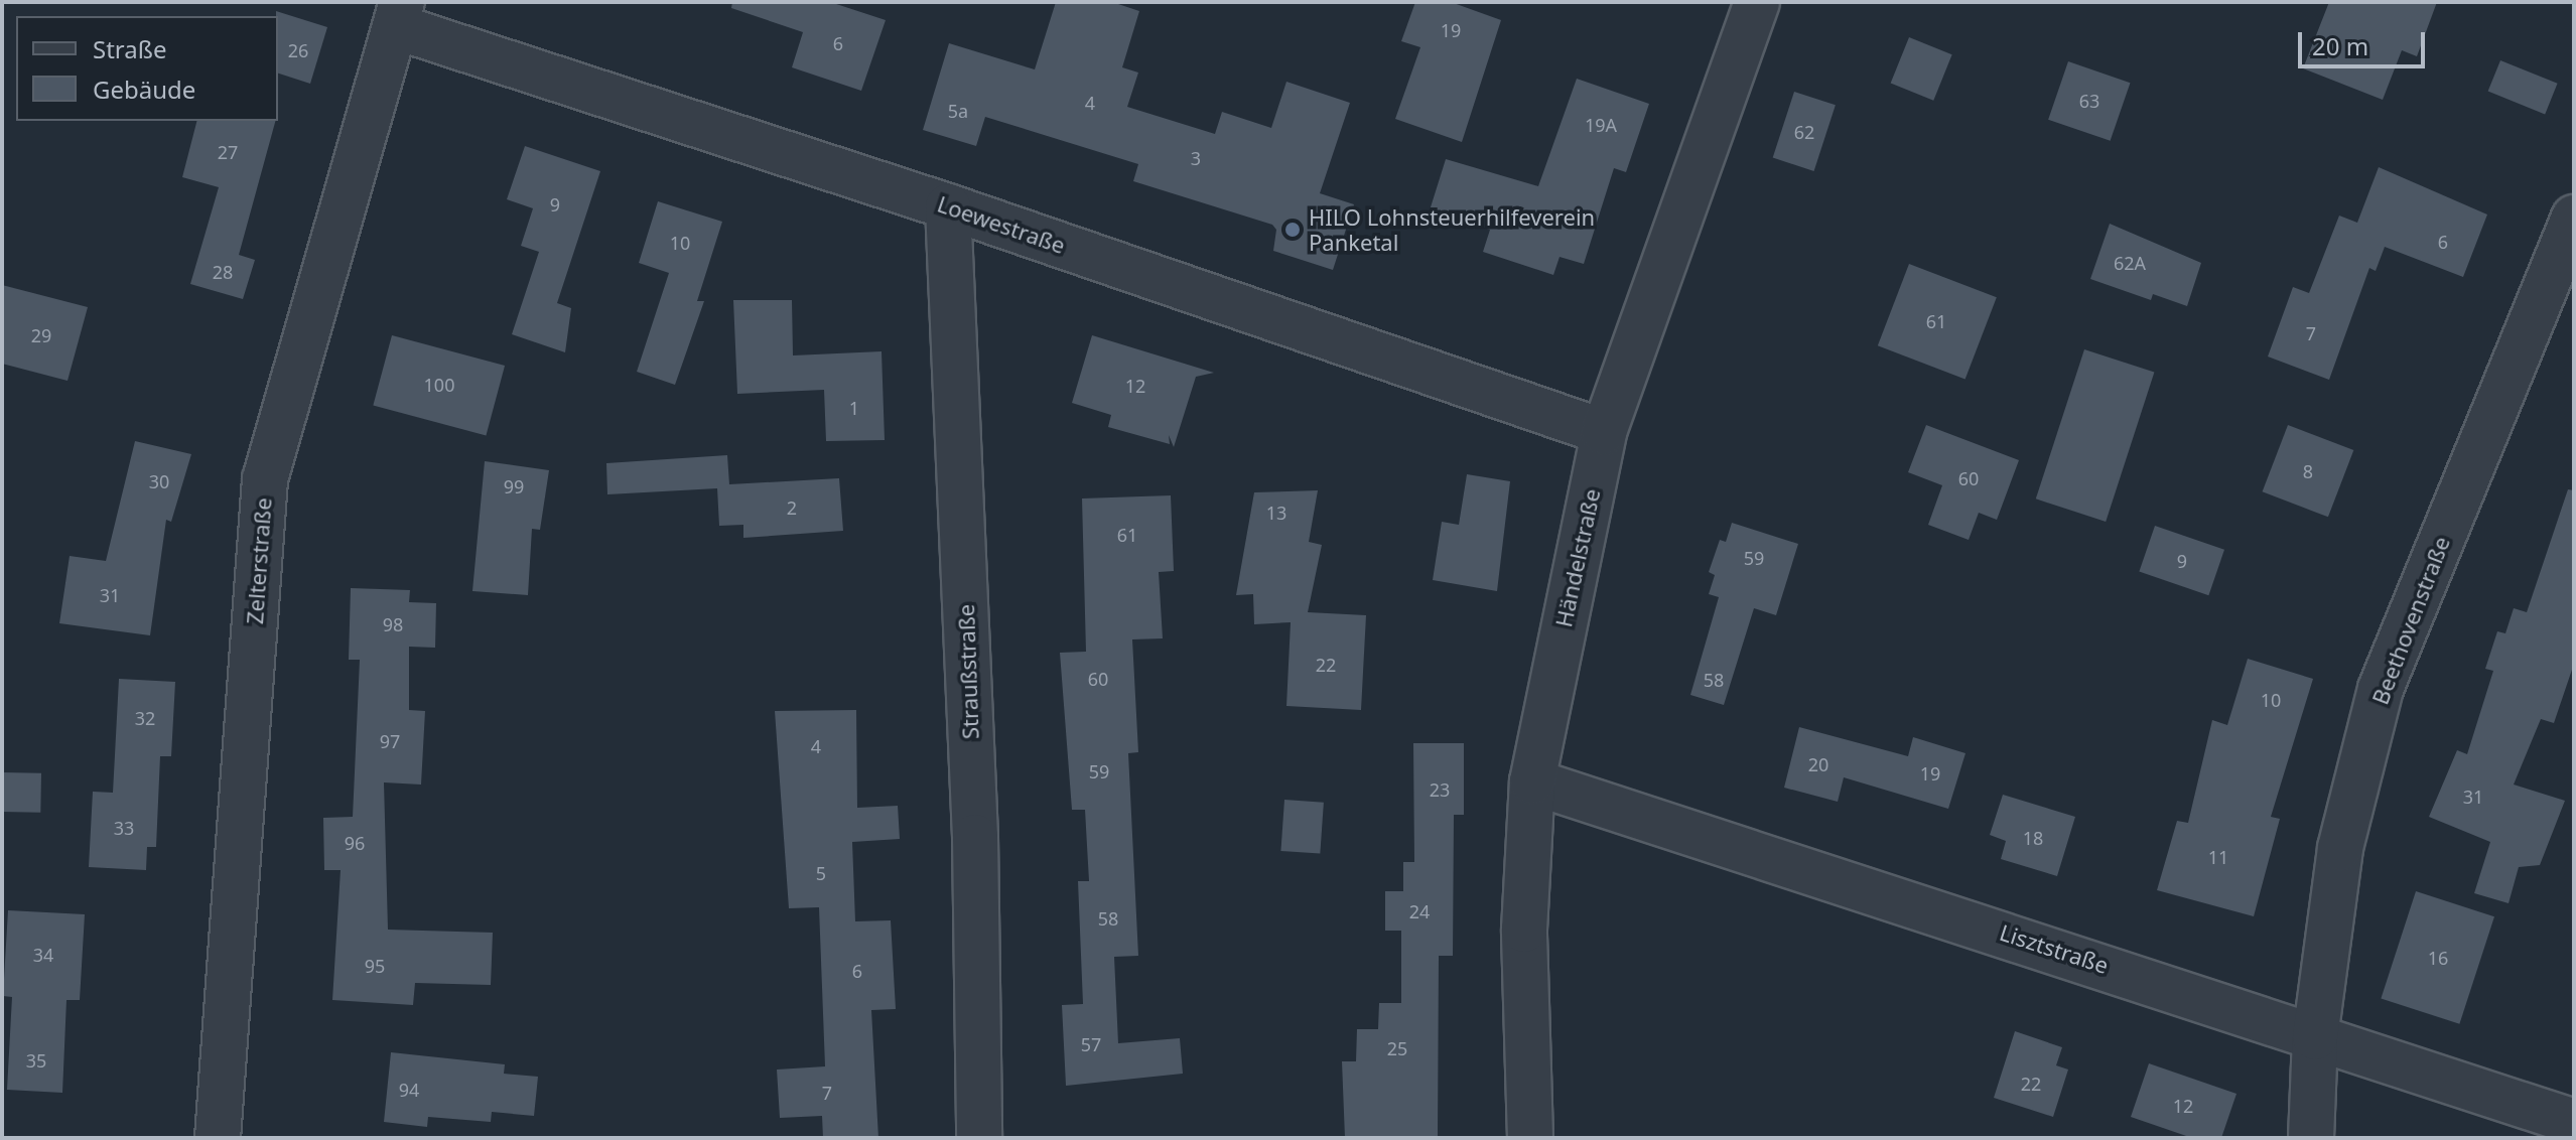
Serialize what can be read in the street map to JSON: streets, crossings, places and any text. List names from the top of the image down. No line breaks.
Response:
{"streets":{"street":["Loewestraße","Händelstraße","Zelterstraße","Beethovenstraße","Straußstraße","Lisztstraße"]},"crossings":[["Loewestraße","Händelstraße"],["Loewestraße","Zelterstraße"],["Loewestraße","Straußstraße"],["Händelstraße","Lisztstraße"],["Beethovenstraße","Lisztstraße"]],"places":["HILO Lohnsteuerhilfeverein Panketal"],"house_numbers":["19","6","26","63","4","5a","19A","62","27","3","9","6","10","62A","28","61","7","29","100","12","1","8","60","30","99","2","13","61","59","9","31","98","22","60","58","10","32","97","4","20","59","19","23","31","33","18","96","11","5","24","58","34","16","95","6","57","25","35","22","94","7","12"],"legend":["Straße","Gebäude"],"scale_bar":"20 m"}
